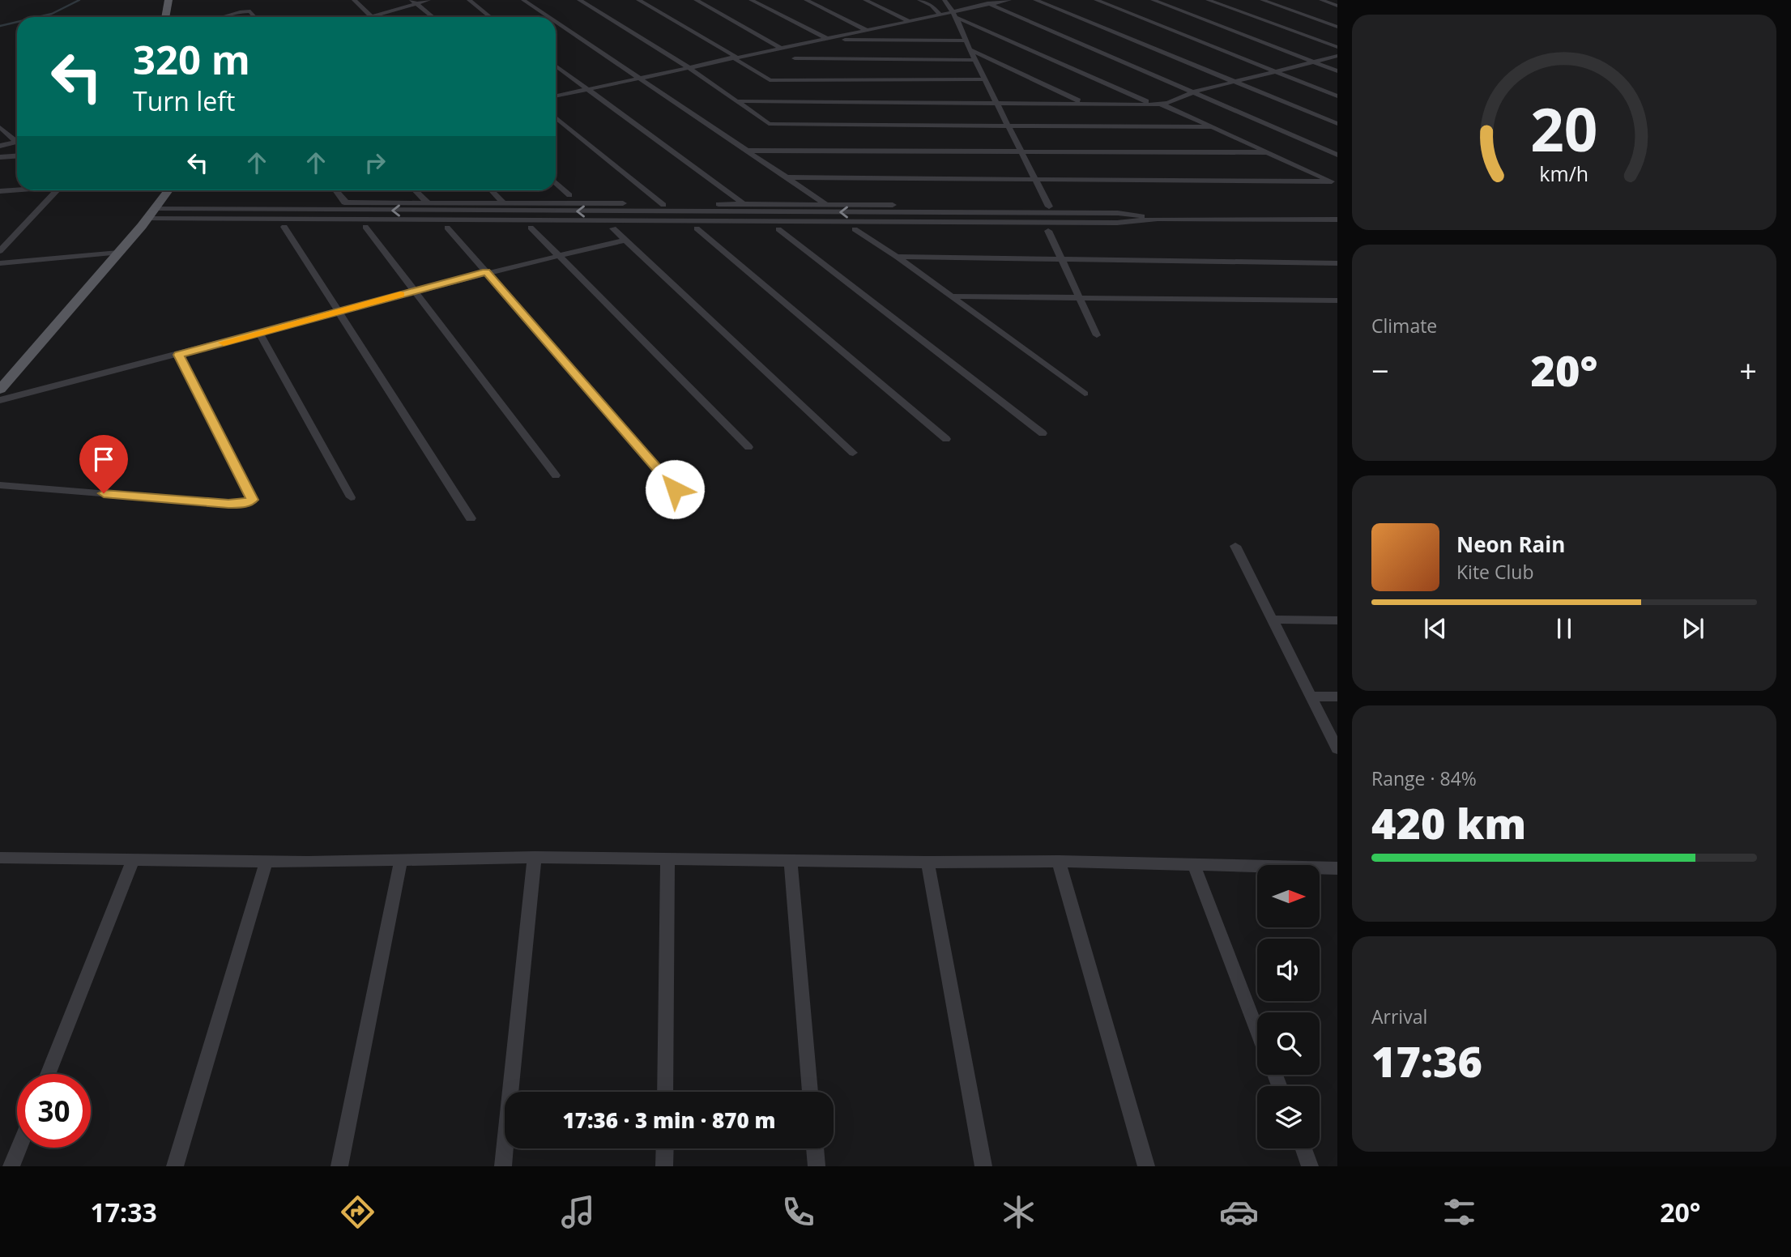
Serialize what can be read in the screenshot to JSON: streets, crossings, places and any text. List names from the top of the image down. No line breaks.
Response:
{"north":"right","page":{"turn":["320 m","Turn left"],"tile":["Climate",["Range · 84%","420 km"],["Arrival","17:36"]],"heat":["−","20°","+"],"song":["Neon Rain","Kite Club"],"limit":"30","trip":"17:36 · 3 min · 870 m","tabs":["17:33","20°"],"gauge":["20","km/h"]}}
